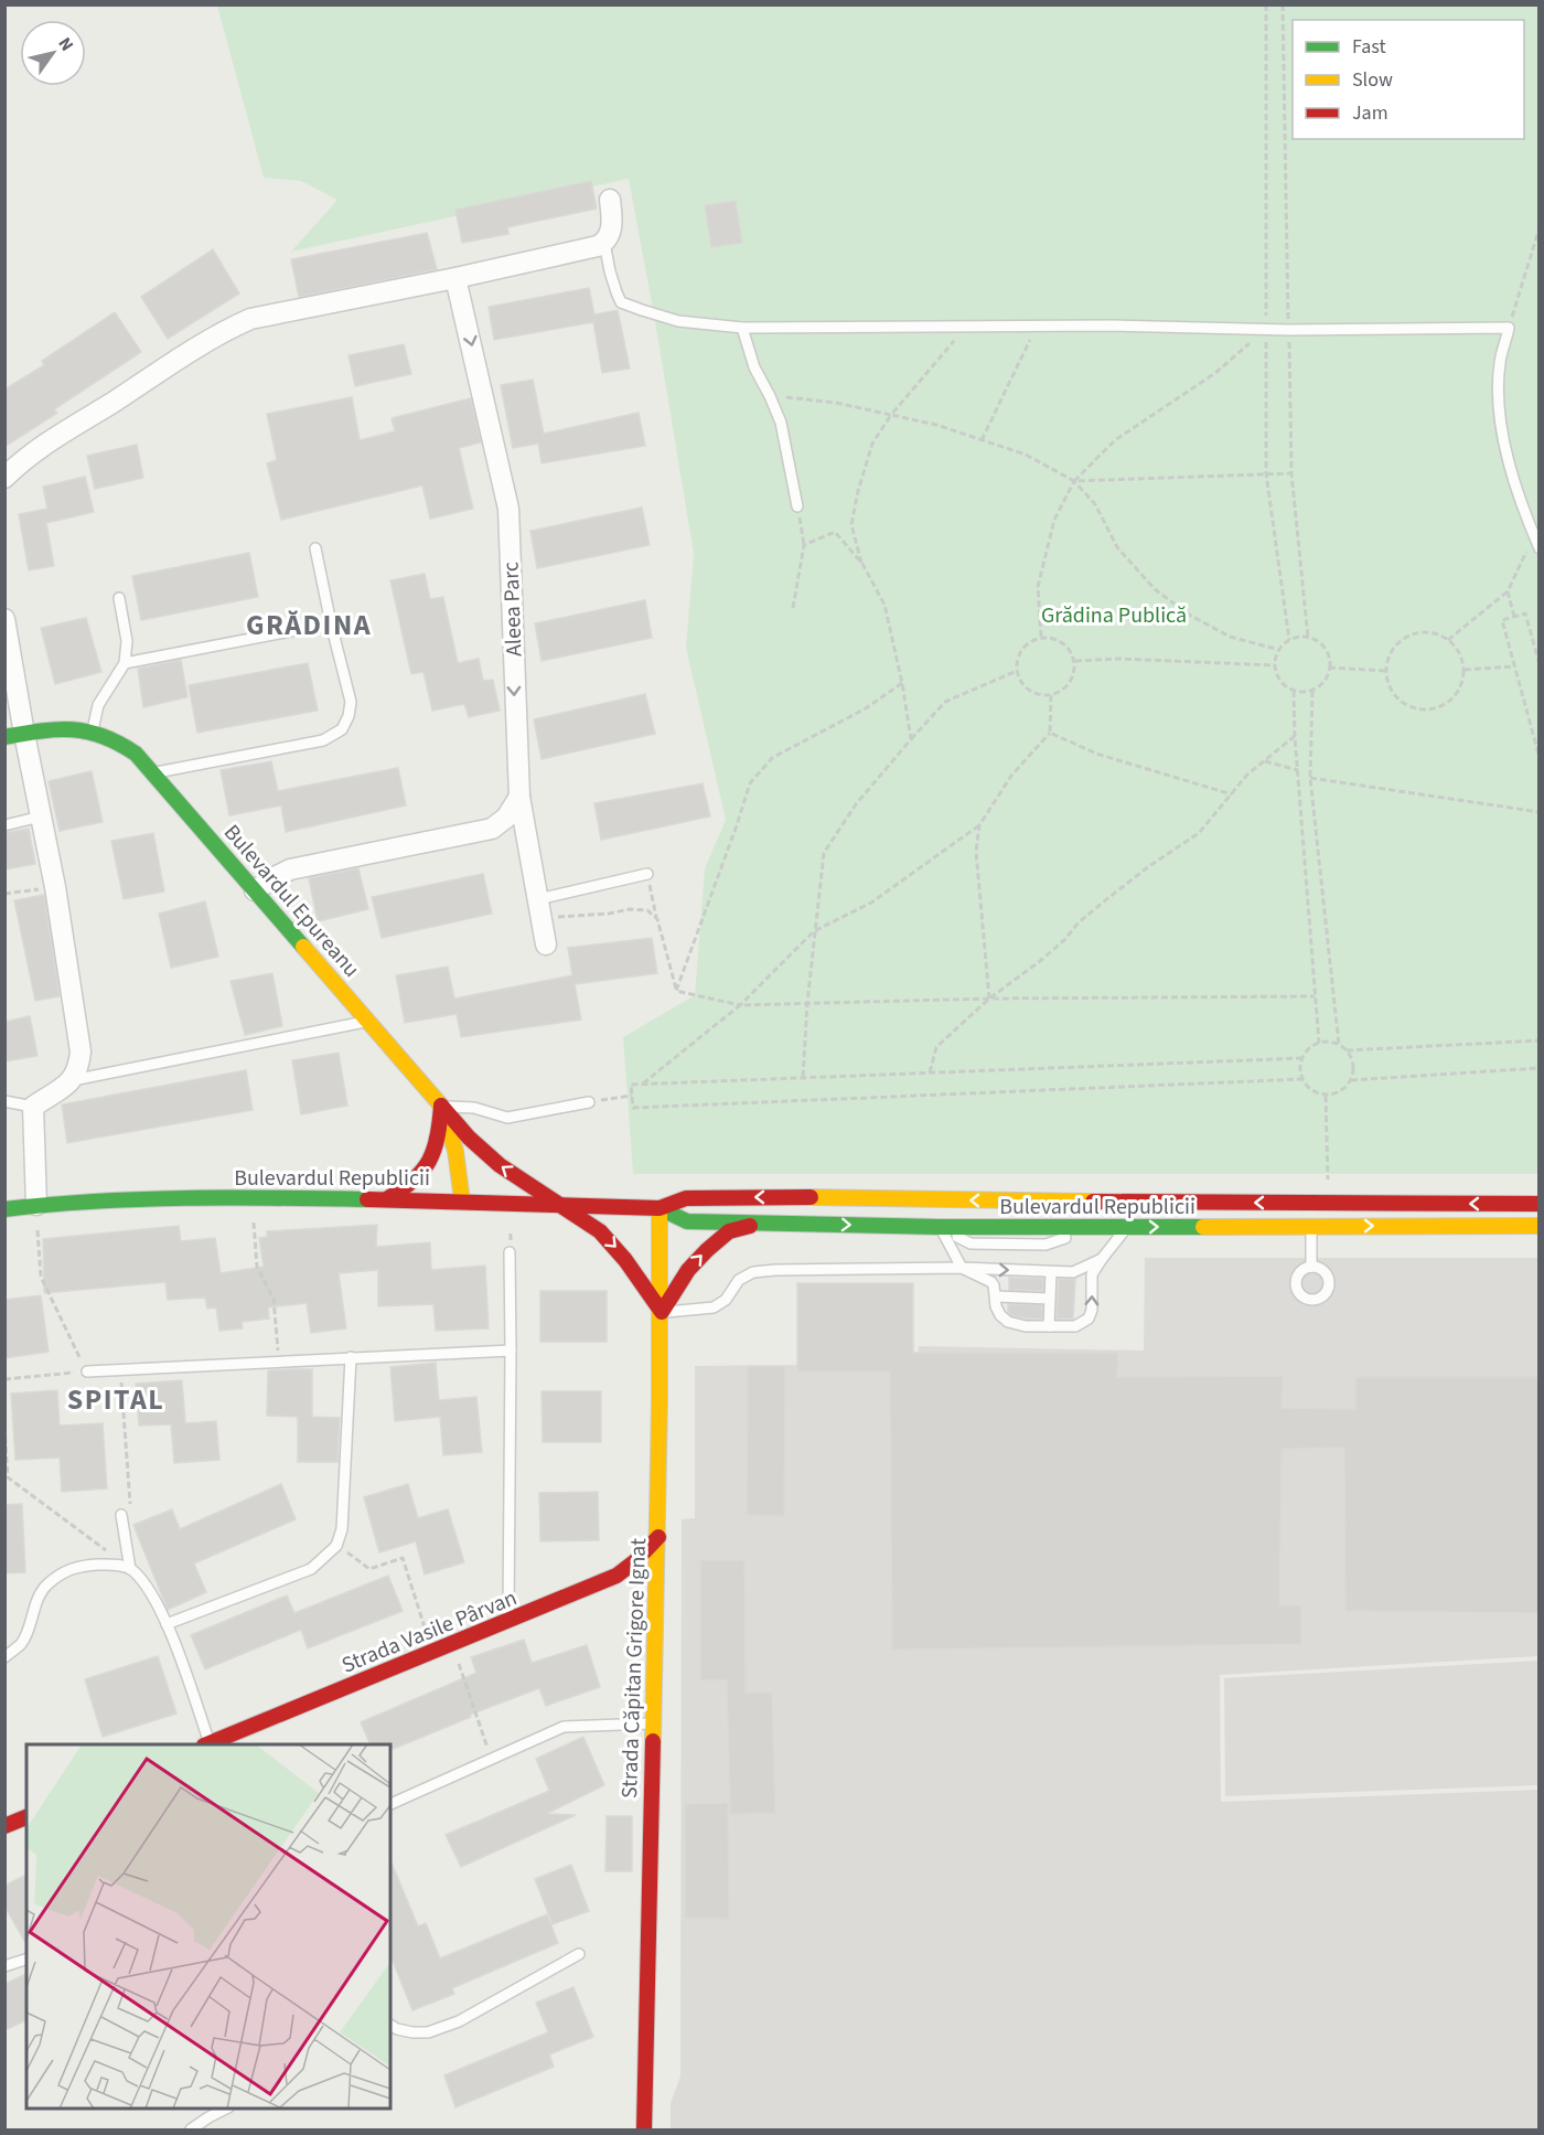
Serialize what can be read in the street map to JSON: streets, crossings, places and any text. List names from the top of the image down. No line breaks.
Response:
{"streets":{"main road":["Bulevardul Epureanu","Bulevardul Republicii","Strada Vasile Pârvan","Strada Căpitan Grigore Ignat"],"street":["Aleea Parc"]},"crossings":[["Bulevardul Epureanu","Bulevardul Republicii"],["Bulevardul Republicii","Strada Căpitan Grigore Ignat"],["Strada Vasile Pârvan","Strada Căpitan Grigore Ignat"]],"one_way":["Aleea Parc"],"districts":["GRĂDINA","SPITAL"],"parks":["Grădina Publică"],"legend":["Fast","Slow","Jam"],"north":"top right"}
